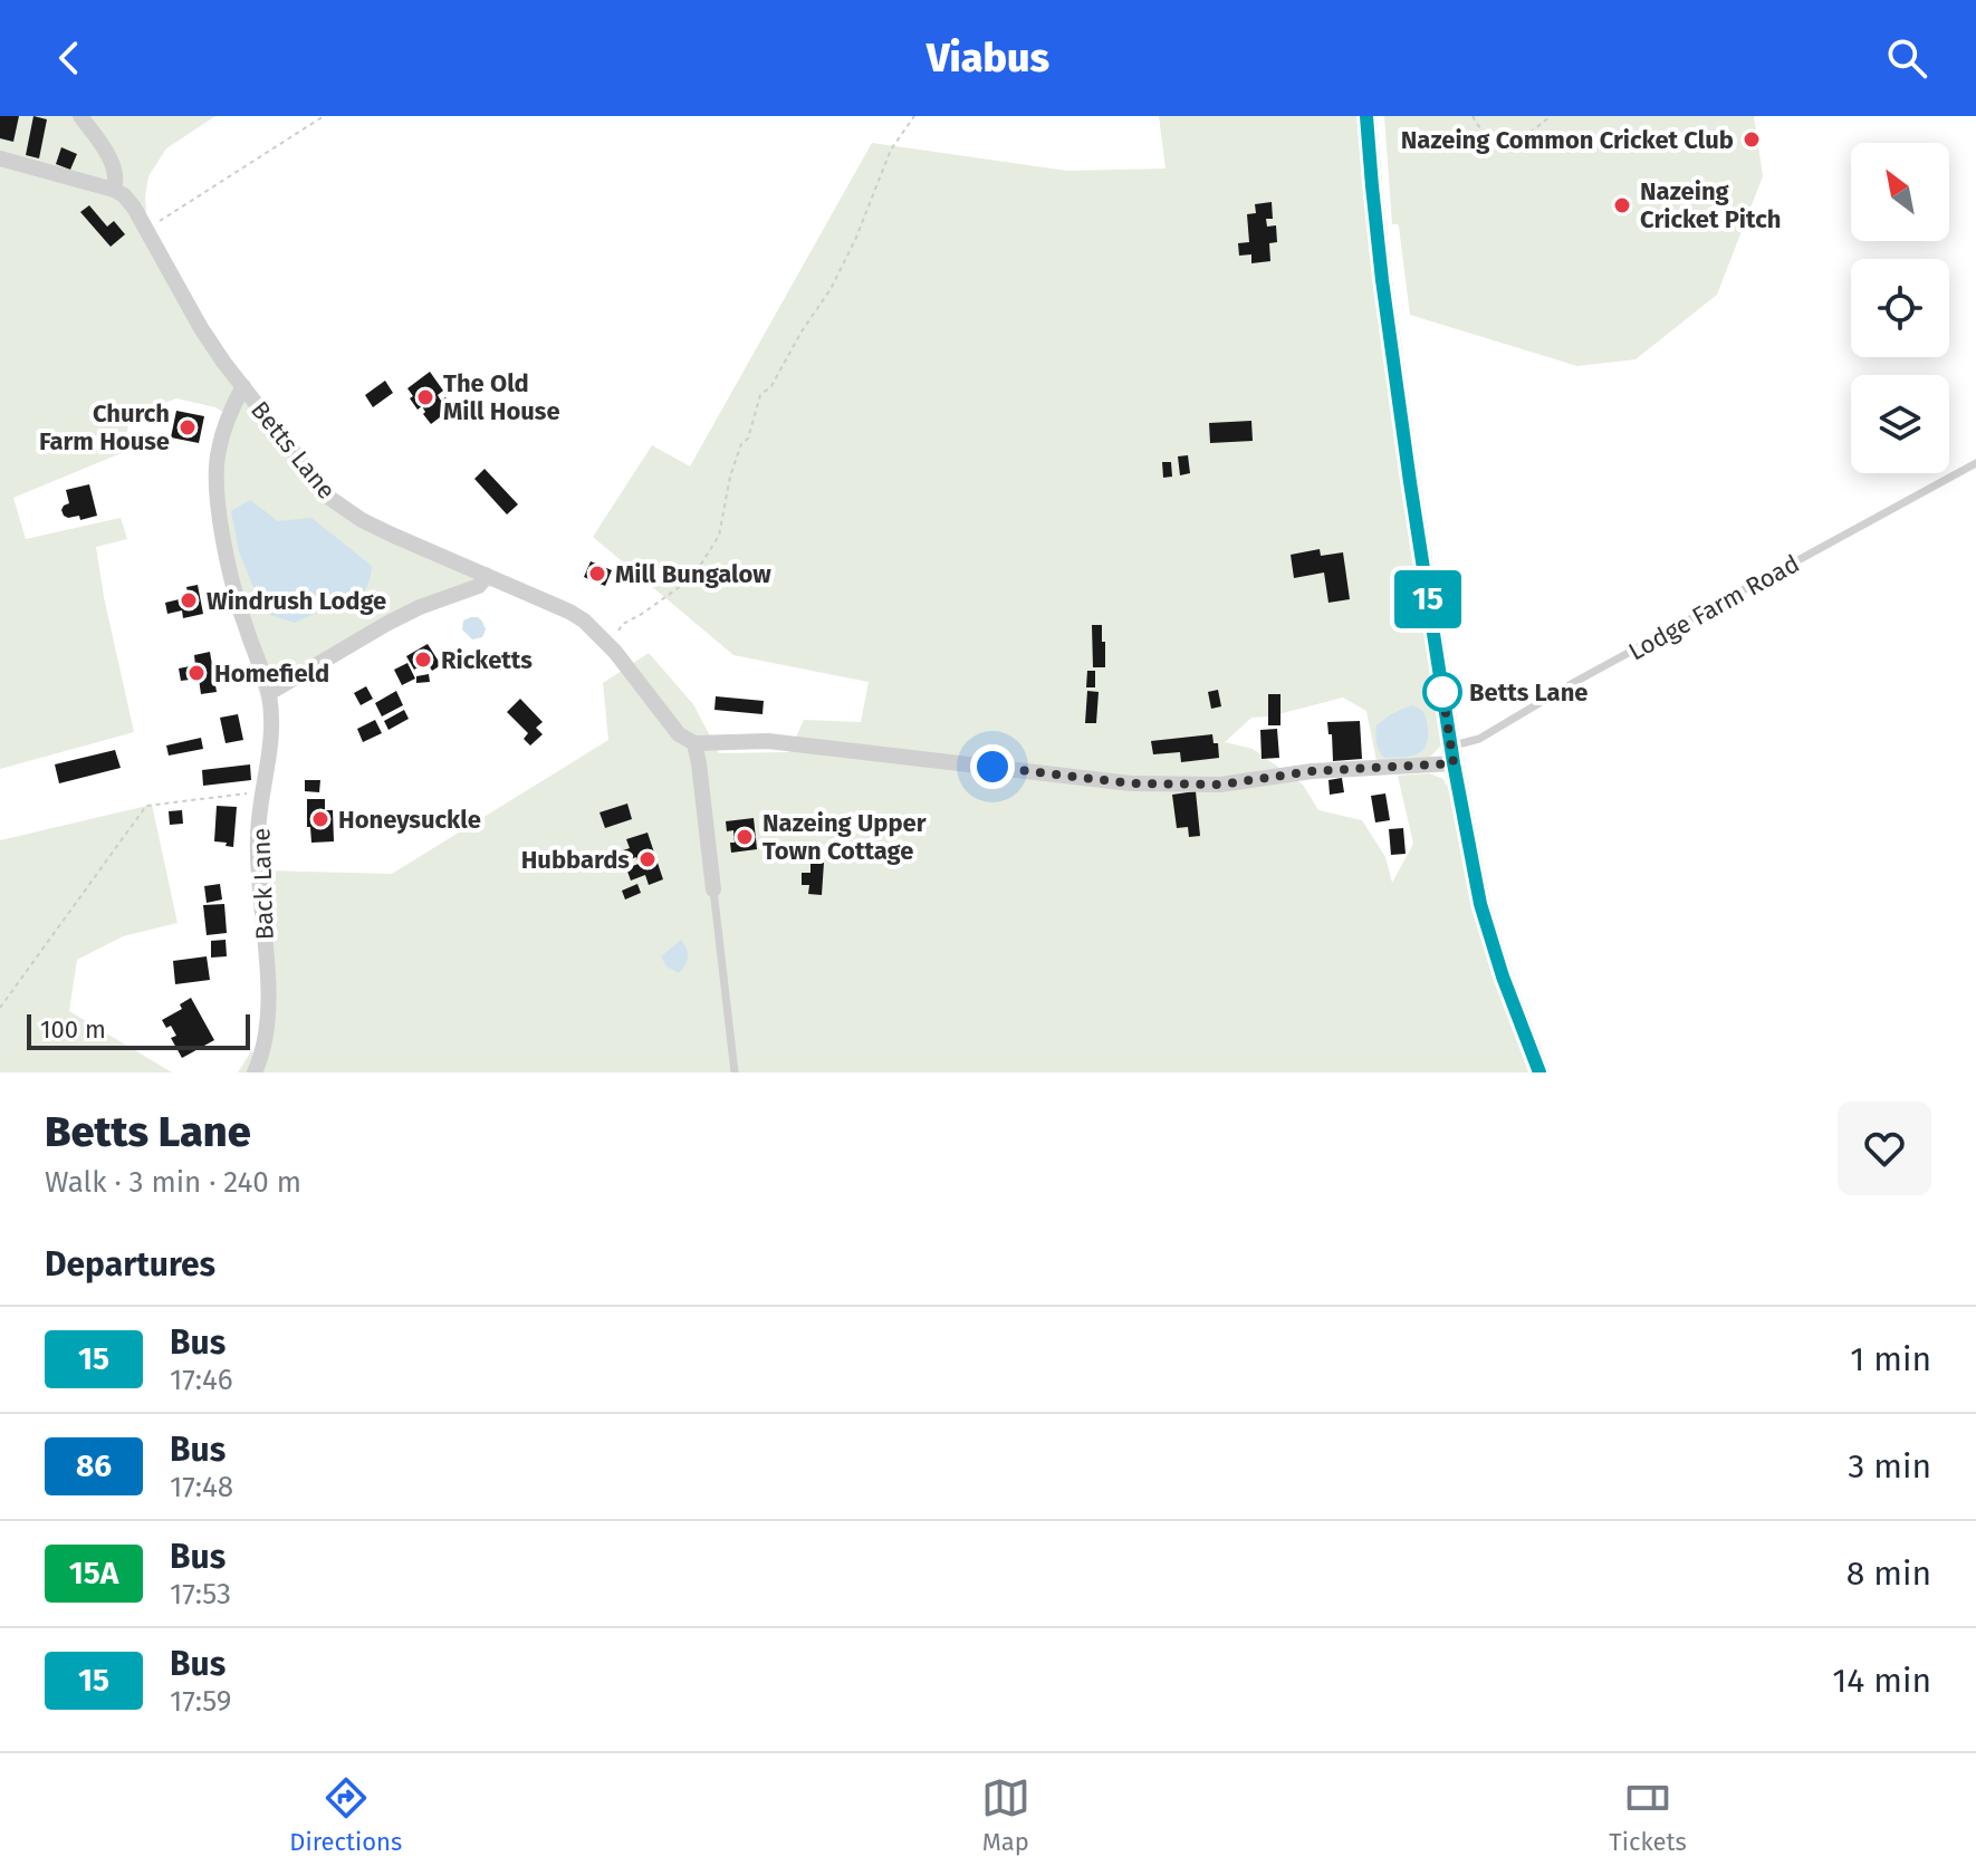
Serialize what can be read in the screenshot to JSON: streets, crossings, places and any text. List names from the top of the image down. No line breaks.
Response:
{"streets":{"street":["Betts Lane","Back Lane"],"lane":["Lodge Farm Road"]},"crossings":[["Betts Lane","Back Lane"]],"places":["Nazeing Common Cricket Club","Nazeing Cricket Pitch","The Old Mill House","Church Farm House","Mill Bungalow","Windrush Lodge","Ricketts","Homefield","Betts Lane","Honeysuckle","Nazeing Upper Town Cottage","Hubbards"],"lines":["bus line 15"],"scale_bar":"100 m","north":"top left","page":{"header":"Viabus","on_map":"15","scale":"100 m","heading":[["Betts Lane","Walk · 3 min · 240 m"],"Departures"],"list":[{"mark":"15","name":"Bus","note":"17:46","value":"1 min"},{"mark":"86","name":"Bus","note":"17:48","value":"3 min"},{"mark":"15A","name":"Bus","note":"17:53","value":"8 min"},{"mark":"15","name":"Bus","note":"17:59","value":"14 min"}],"tabs":["Directions","Map","Tickets"]}}
